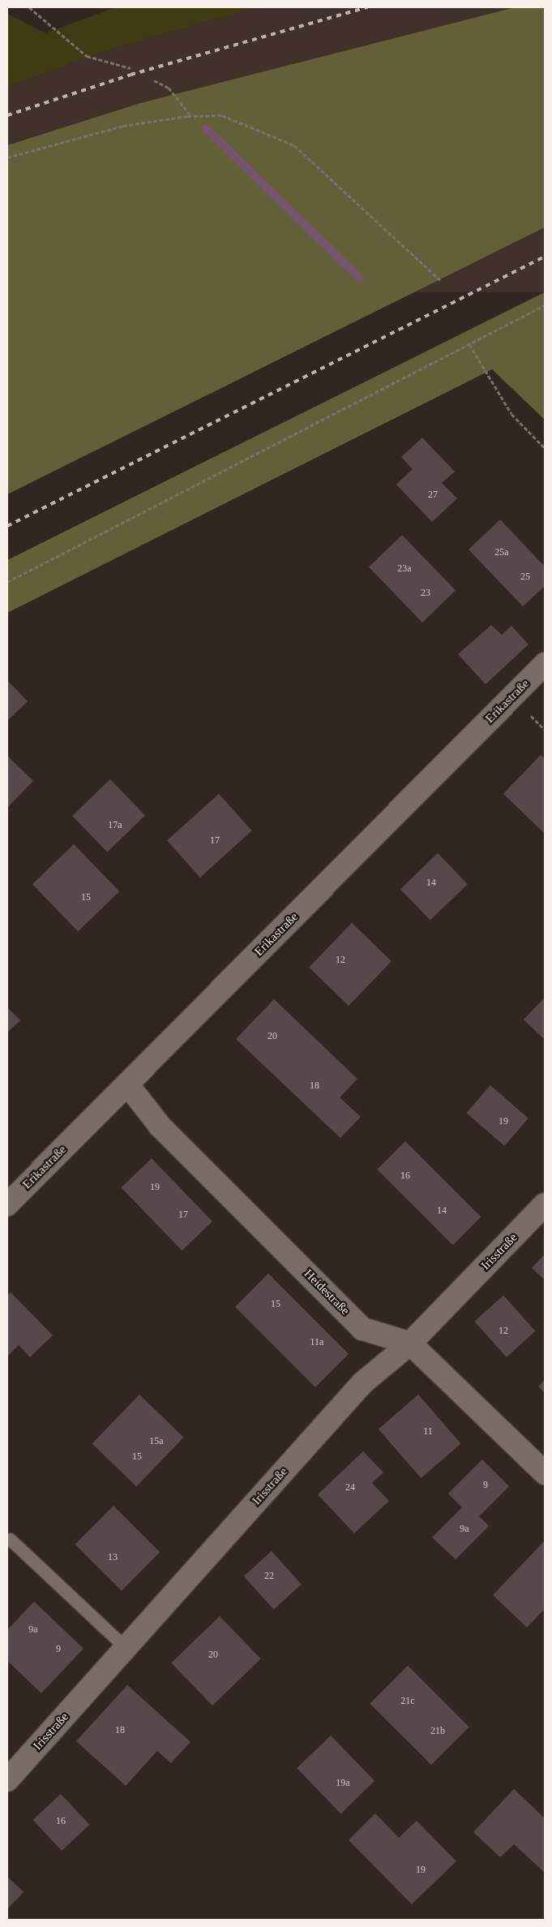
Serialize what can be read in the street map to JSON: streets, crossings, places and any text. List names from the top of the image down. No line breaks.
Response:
{"streets":{"street":["Erikastraße","Irisstraße","Heidestraße"]},"crossings":[["Erikastraße","Heidestraße"],["Irisstraße","Heidestraße"]],"house_numbers":["27","25a","23a","25","23","17a","17","14","15","12","20","18","19","16","19","14","17","15","12","11a","11","15a","15","9","24","9a","13","22","9a","9","20","21c","18","21b","19a","16","19"]}
